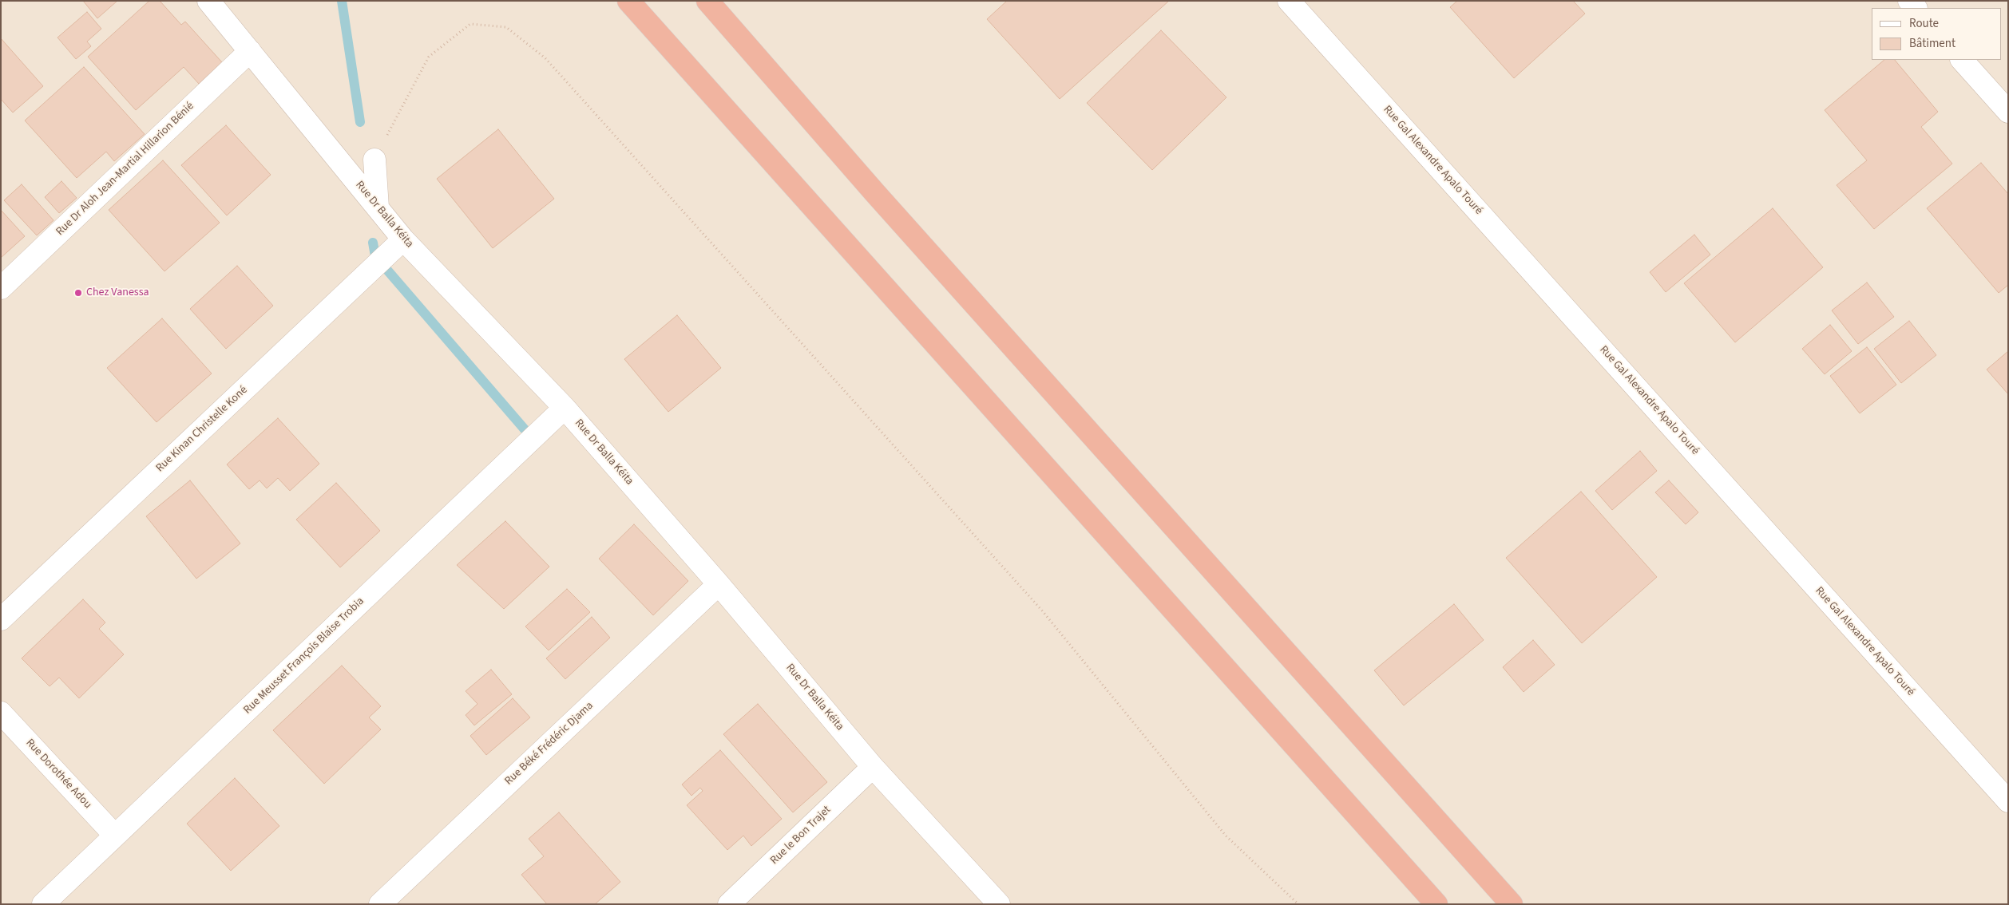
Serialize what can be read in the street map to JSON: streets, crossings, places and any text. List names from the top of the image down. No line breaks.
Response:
{"streets":{"street":["Rue Gal Alexandre Apalo Touré","Rue Dr Aloh Jean-Martial Hillarion Bénié","Rue Dr Balla Kéita","Rue Kinan Christelle Koné","Rue Meusset François Blaise Trobia","Rue Béké Frédéric Djama","Rue Dorothée Adou","Rue le Bon Trajet"]},"crossings":[["Rue Dr Aloh Jean-Martial Hillarion Bénié","Rue Dr Balla Kéita"],["Rue Dr Balla Kéita","Rue Kinan Christelle Koné"],["Rue Dr Balla Kéita","Rue Meusset François Blaise Trobia"],["Rue Dr Balla Kéita","Rue Béké Frédéric Djama"],["Rue Dr Balla Kéita","Rue le Bon Trajet"],["Rue Meusset François Blaise Trobia","Rue Dorothée Adou"]],"places":["Chez Vanessa"],"legend":["Route","Bâtiment"]}
